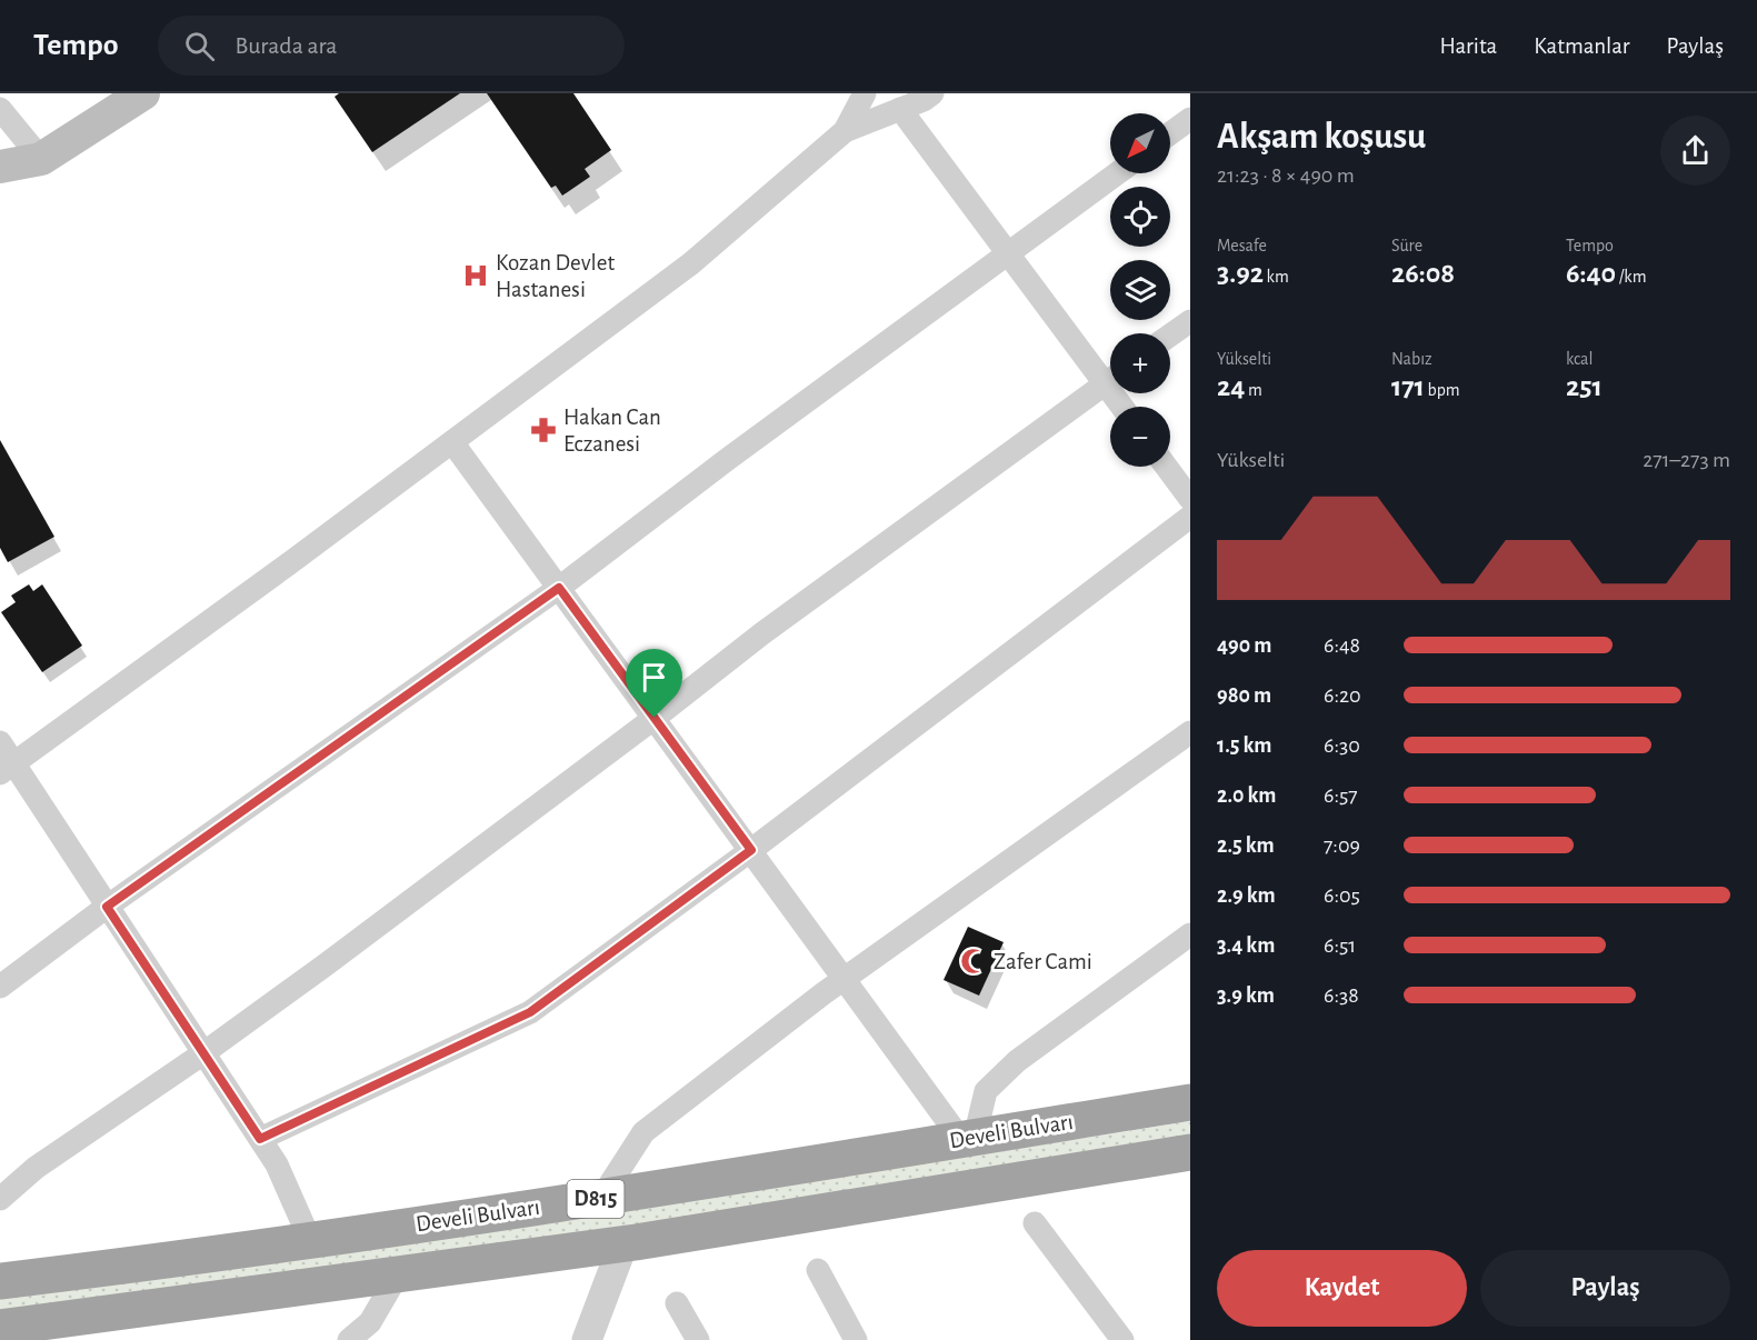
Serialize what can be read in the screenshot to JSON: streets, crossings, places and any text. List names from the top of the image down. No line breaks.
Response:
{"streets":{"highway":["Develi Bulvarı","D815"]},"places":{"hospital":["Kozan Devlet Hastanesi"],"pharmacy":["Hakan Can Eczanesi"],"mosque":["Zafer Cami"]},"north":"bottom left","page":{"header":"Tempo","search":"Burada ara","nav":["Harita","Katmanlar","Paylaş"],"heading":["Akşam koşusu","21:23 · 8 × 490 m"],"map_buttons":["+","−"],"stats":[["Mesafe","3.92 km"],["Süre","26:08"],["Tempo","6:40 /km"],["Yükselti","24 m"],["Nabız","171 bpm"],["kcal","251"]],"chart":["Yükselti","271–273 m"],"list":[{"name":"490 m","note":"6:48"},{"name":"980 m","note":"6:20"},{"name":"1.5 km","note":"6:30"},{"name":"2.0 km","note":"6:57"},{"name":"2.5 km","note":"7:09"},{"name":"2.9 km","note":"6:05"},{"name":"3.4 km","note":"6:51"},{"name":"3.9 km","note":"6:38"}],"buttons":["Kaydet","Paylaş"]}}
